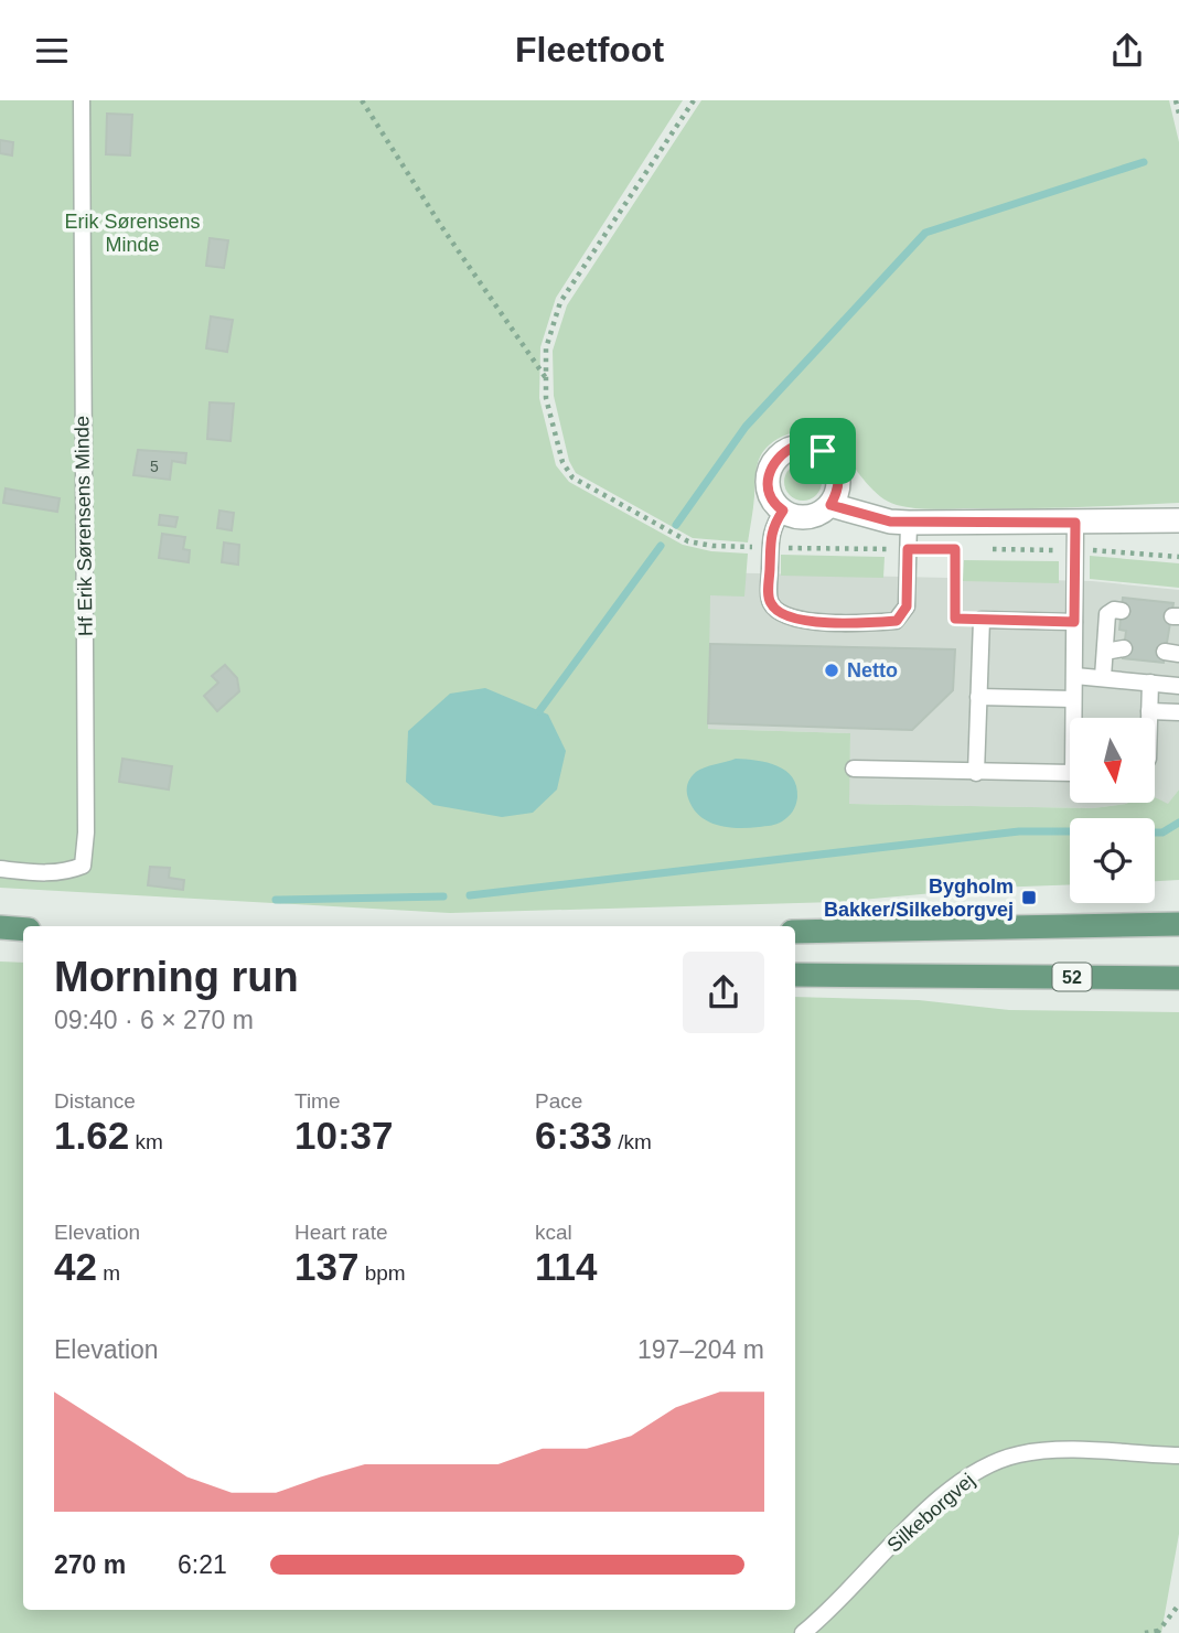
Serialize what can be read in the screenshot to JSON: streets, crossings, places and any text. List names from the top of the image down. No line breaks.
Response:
{"streets":{"main road":["52"],"lane":["Hf Erik Sørensens Minde","Silkeborgvej"]},"parks":["Erik Sørensens Minde"],"places":{"other":["Netto"],"transit":["Bygholm Bakker/Silkeborgvej"]},"house_numbers":["5"],"north":"bottom","page":{"header":"Fleetfoot","heading":["Morning run","09:40 · 6 × 270 m"],"stats":[["Distance","1.62 km"],["Time","10:37"],["Pace","6:33 /km"],["Elevation","42 m"],["Heart rate","137 bpm"],["kcal","114"]],"chart":["Elevation","197–204 m"],"list":[{"name":"270 m","note":"6:21"}]}}
